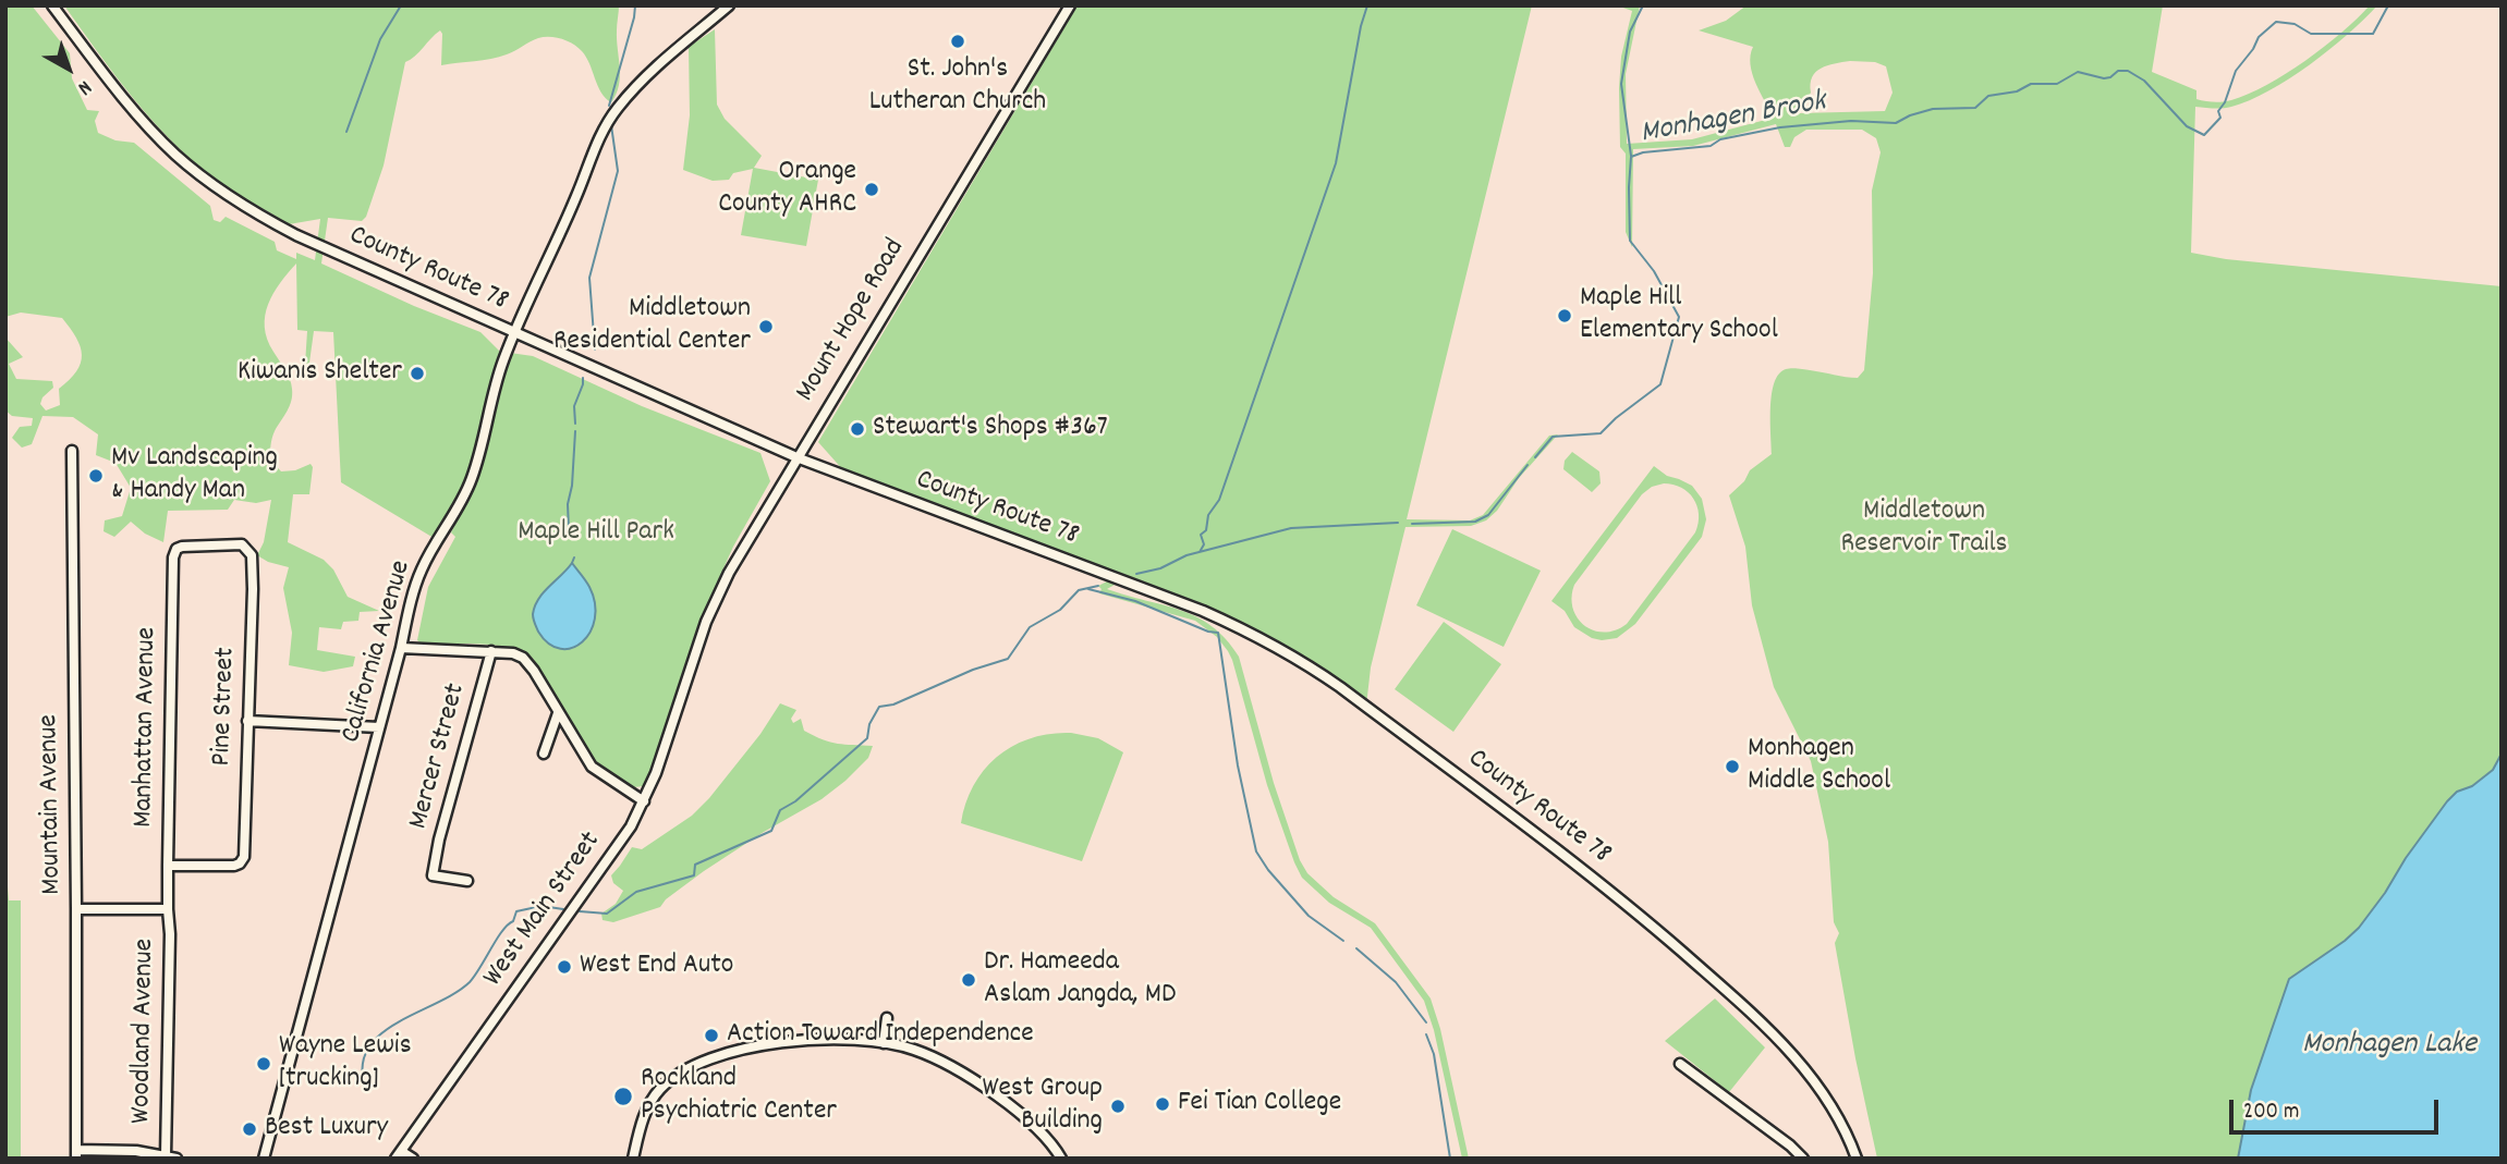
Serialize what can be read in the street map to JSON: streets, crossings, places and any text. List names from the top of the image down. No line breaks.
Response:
{"streets":{"street":["County Route 78","Mount Hope Road","California Avenue","Pine Street","Manhattan Avenue","Mercer Street","Mountain Avenue","West Main Street","Woodland Avenue"]},"crossings":[["County Route 78","Mount Hope Road"],["County Route 78","California Avenue"],["Mount Hope Road","West Main Street"],["Pine Street","Manhattan Avenue"],["Manhattan Avenue","Woodland Avenue"]],"water":["Monhagen Brook","Monhagen Lake"],"parks":["Middletown Reservoir Trails","Maple Hill Park"],"places":["St. John's Lutheran Church","Orange County AHRC","Maple Hill Elementary School","Middletown Residential Center","Kiwanis Shelter","Stewart's Shops #367","Mv Landscaping & Handy Man","Monhagen Middle School","West End Auto","Dr. Hameeda Aslam Jangda, MD","Action Toward Independence","Wayne Lewis [trucking]","Rockland Psychiatric Center","Fei Tian College","West Group Building","Best Luxury"],"scale_bar":"200 m","north":"bottom right"}
